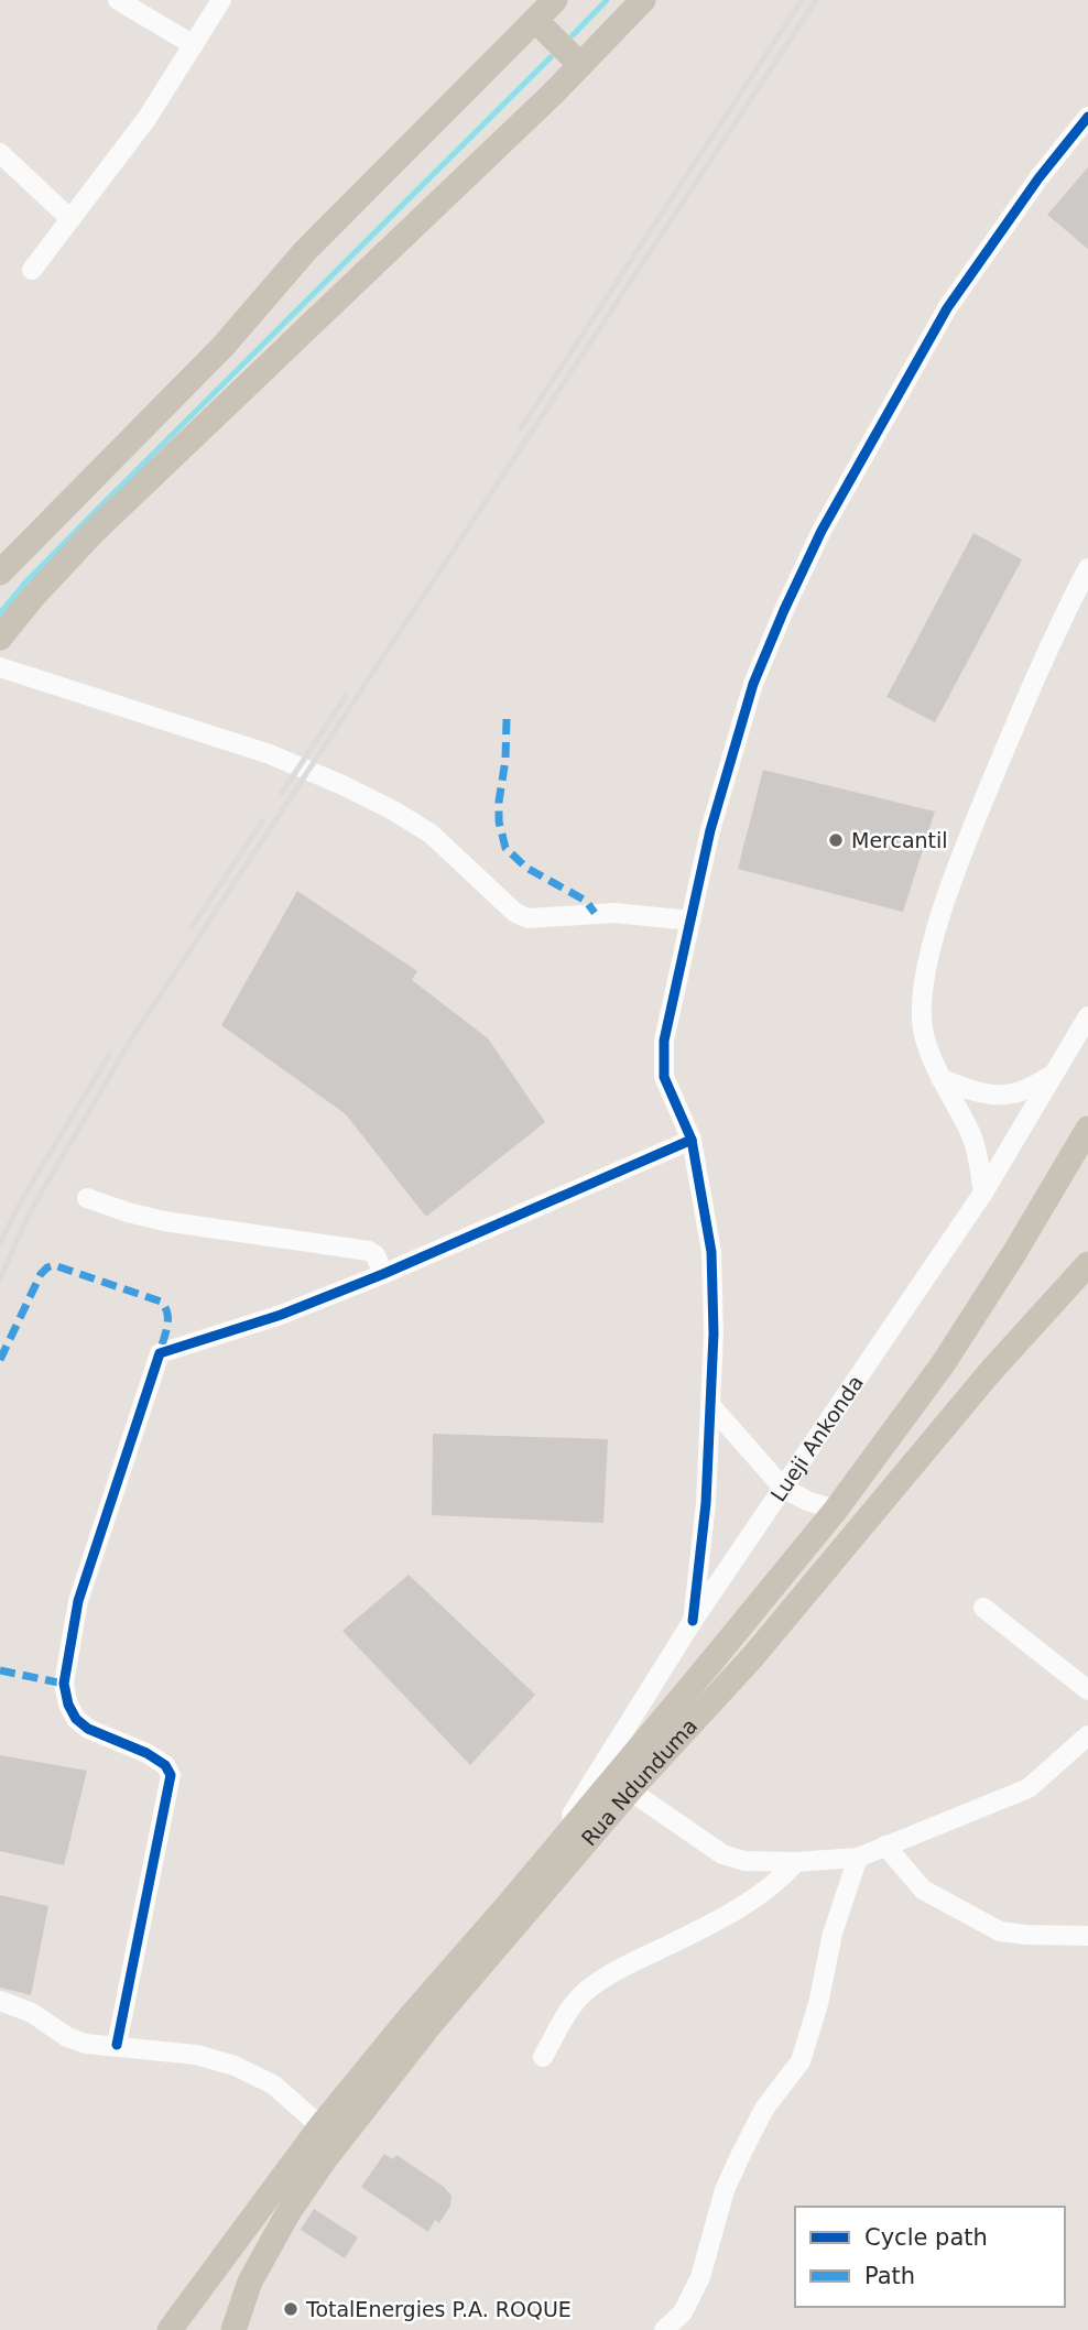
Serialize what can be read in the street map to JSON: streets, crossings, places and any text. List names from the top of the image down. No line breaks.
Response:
{"streets":{"main road":["Rua Ndunduma"],"street":["Lueji Ankonda"]},"crossings":[["Lueji Ankonda","Rua Ndunduma"]],"places":["Mercantil","TotalEnergies P.A. ROQUE"],"legend":["Cycle path","Path"]}
